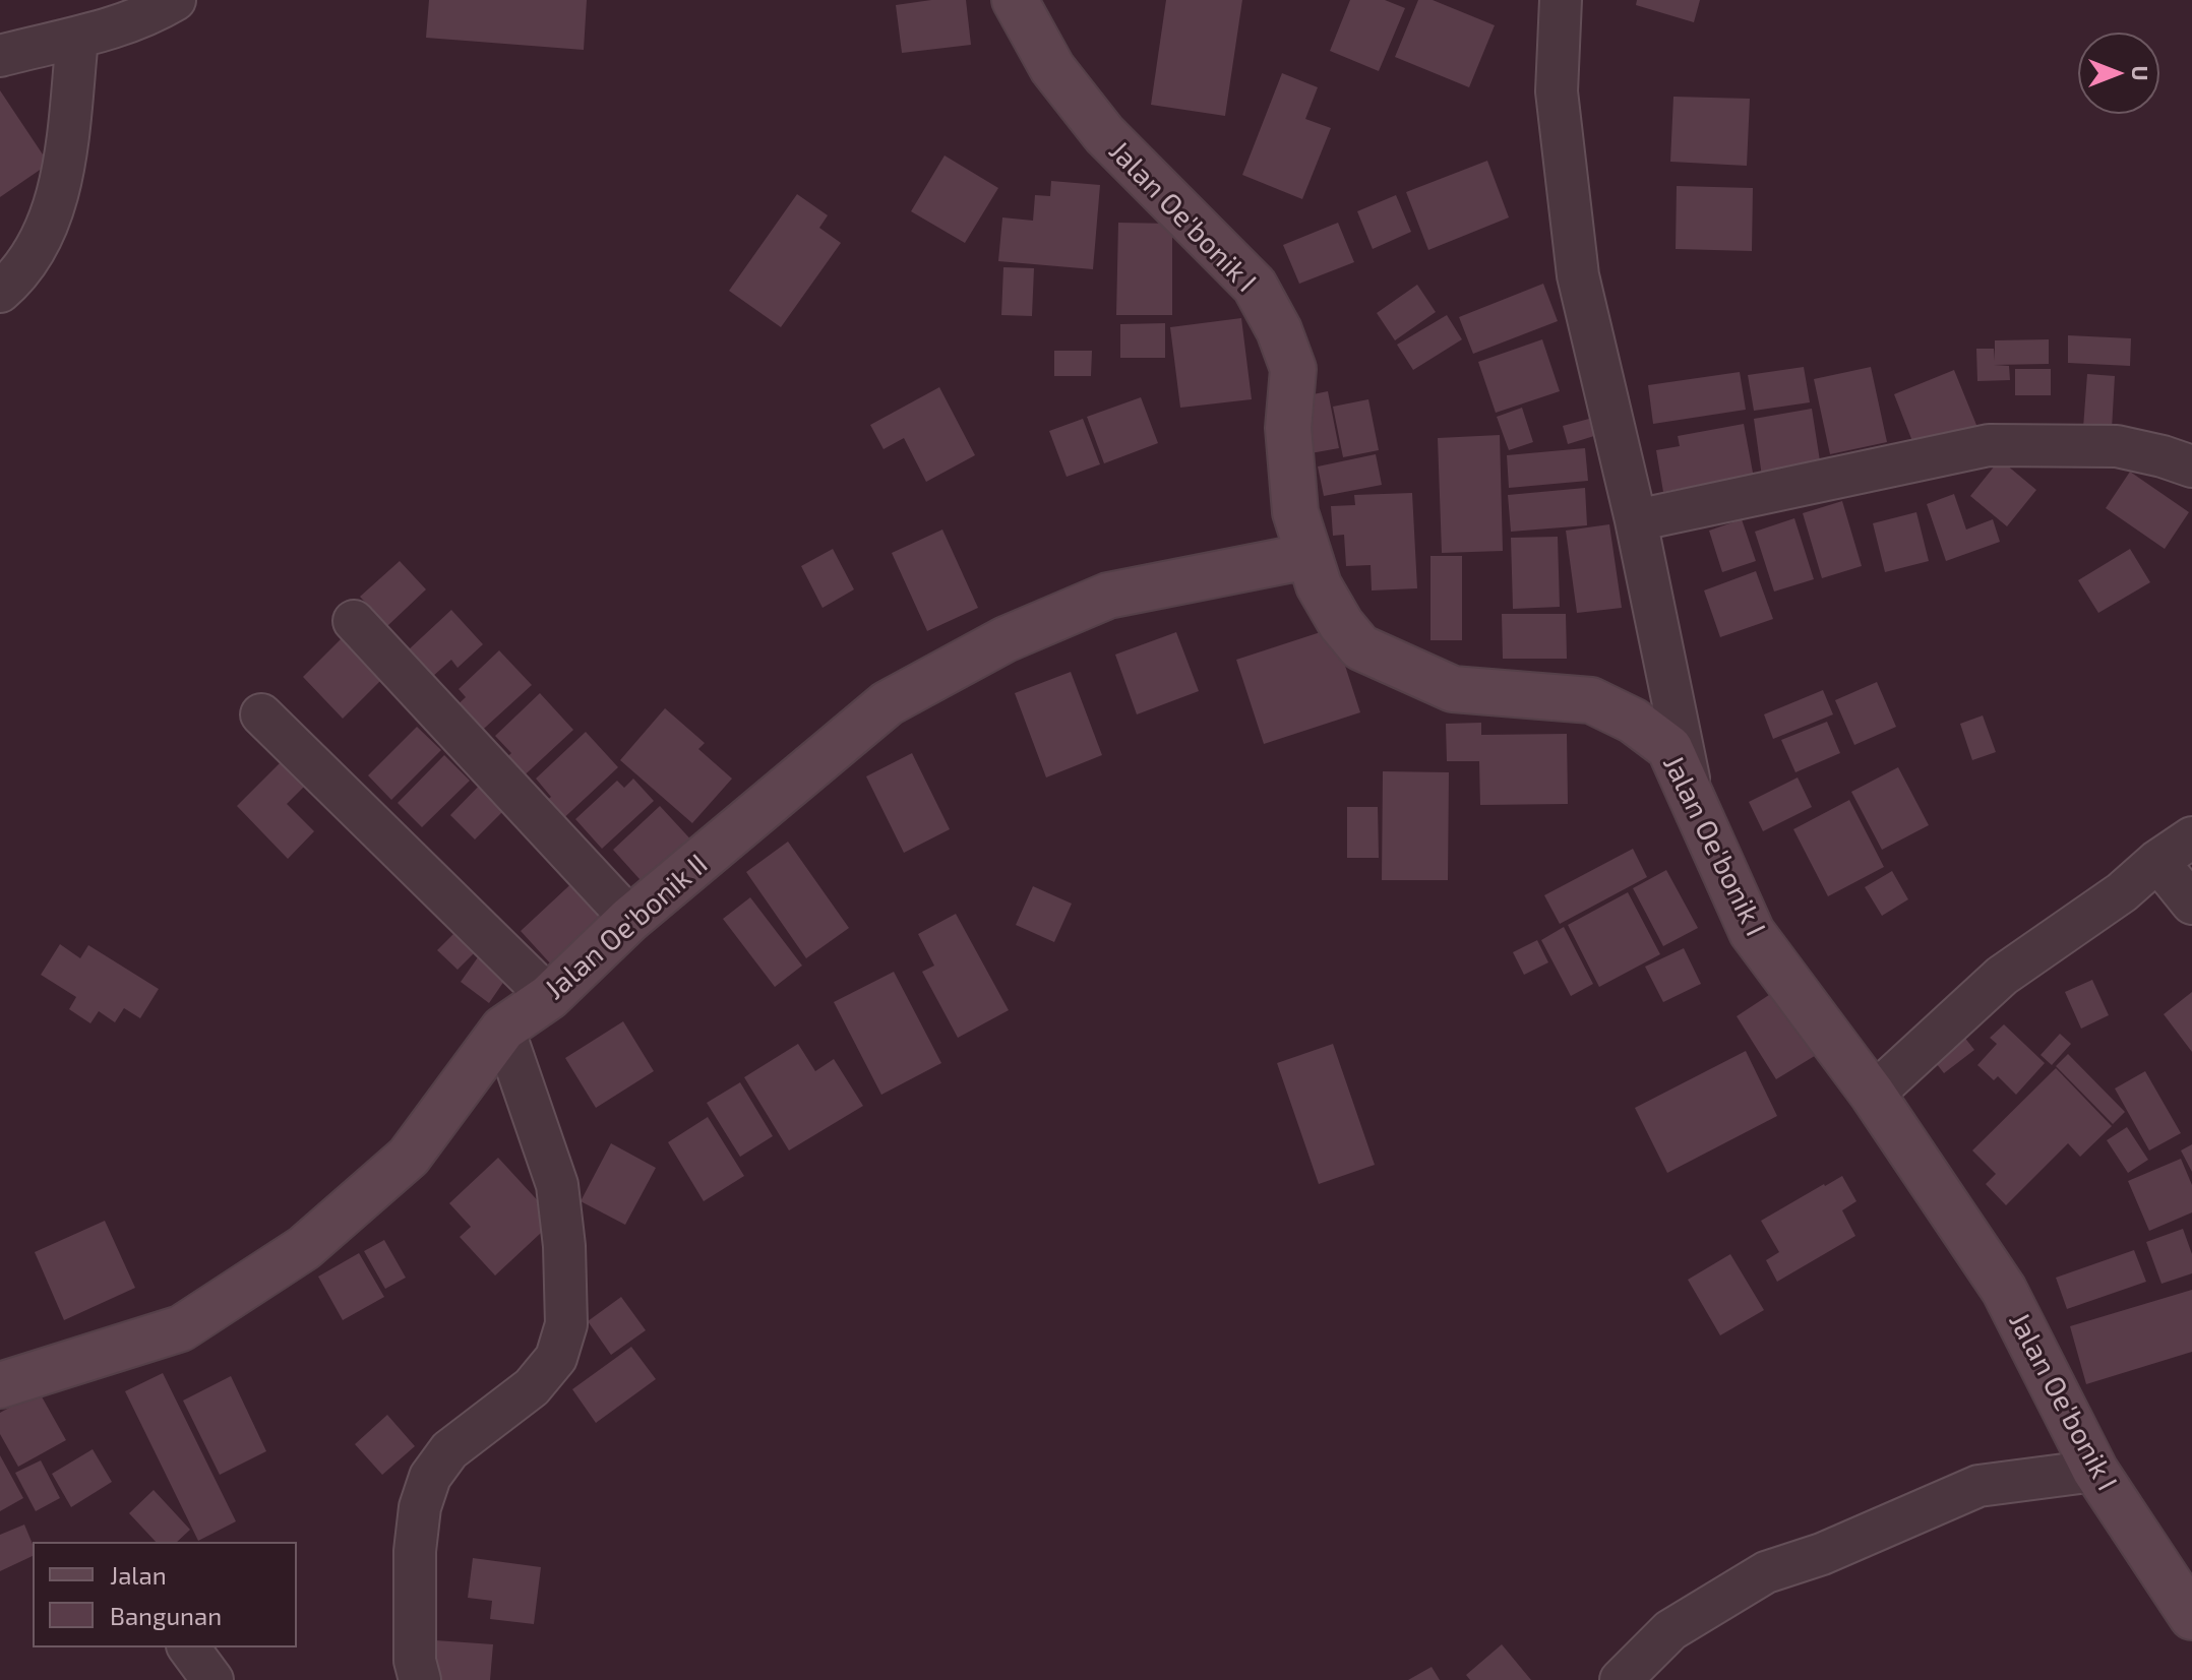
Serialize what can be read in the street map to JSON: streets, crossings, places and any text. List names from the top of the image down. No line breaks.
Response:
{"streets":{"street":["Jalan Oe'bonik I","Jalan Oe'bonik II"]},"crossings":[["Jalan Oe'bonik I","Jalan Oe'bonik II"]],"legend":["Jalan","Bangunan"],"north":"right"}
